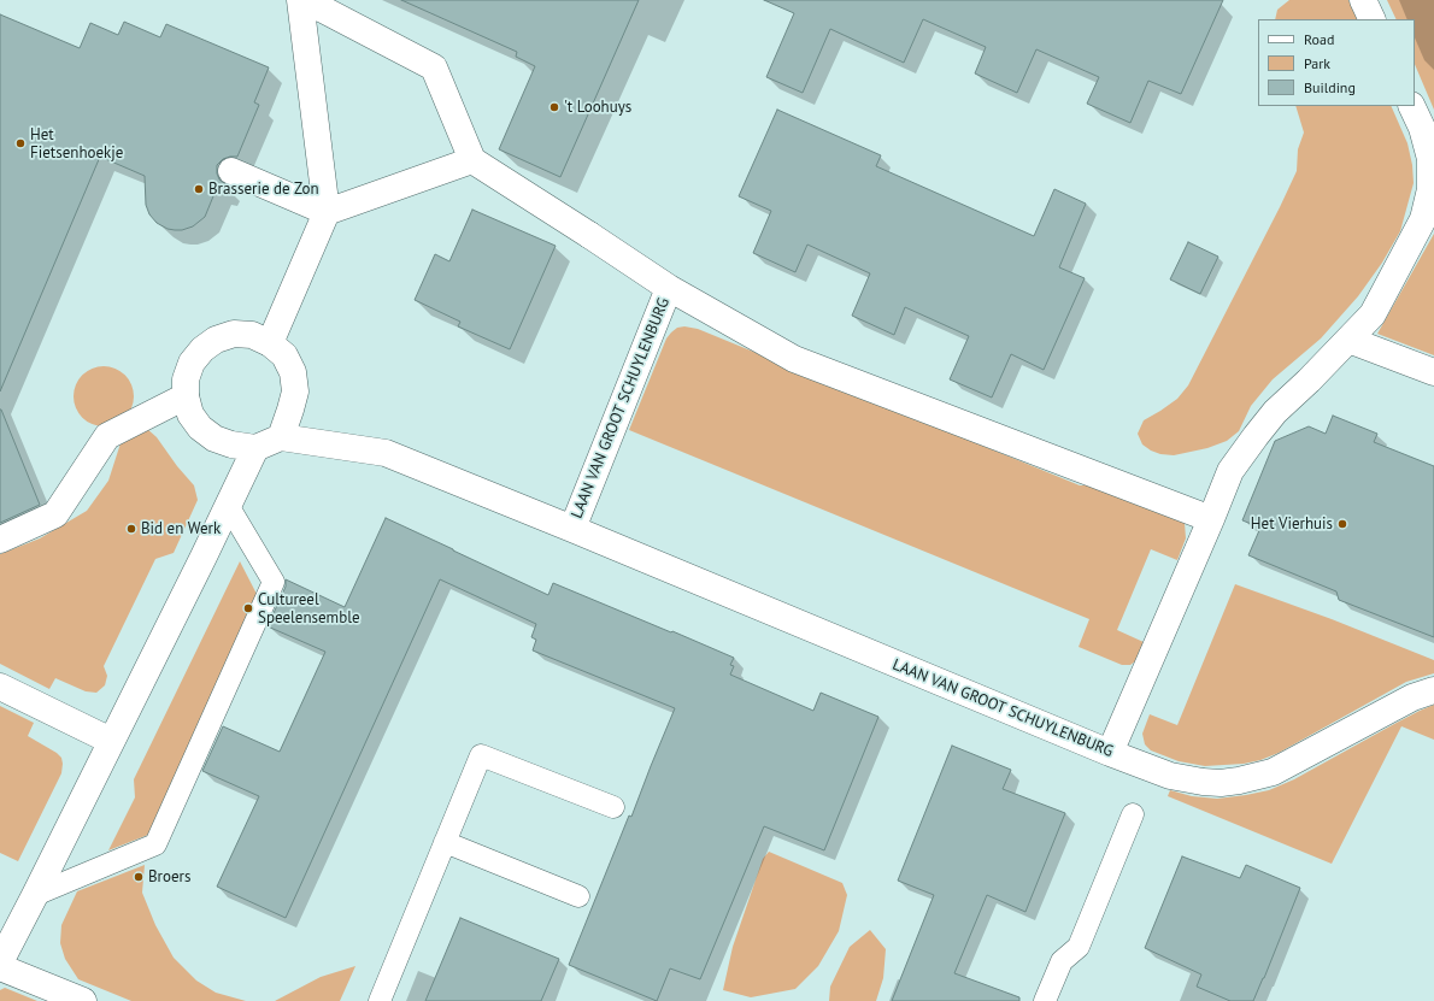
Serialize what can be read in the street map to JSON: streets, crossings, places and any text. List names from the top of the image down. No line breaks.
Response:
{"streets":{"street":["LAAN VAN GROOT SCHUYLENBURG"]},"places":["'t Loohuys","Het Fietsenhoekje","Brasserie de Zon","Het Vierhuis","Bid en Werk","Cultureel Speelensemble","Broers"],"legend":["Road","Park","Building"]}
